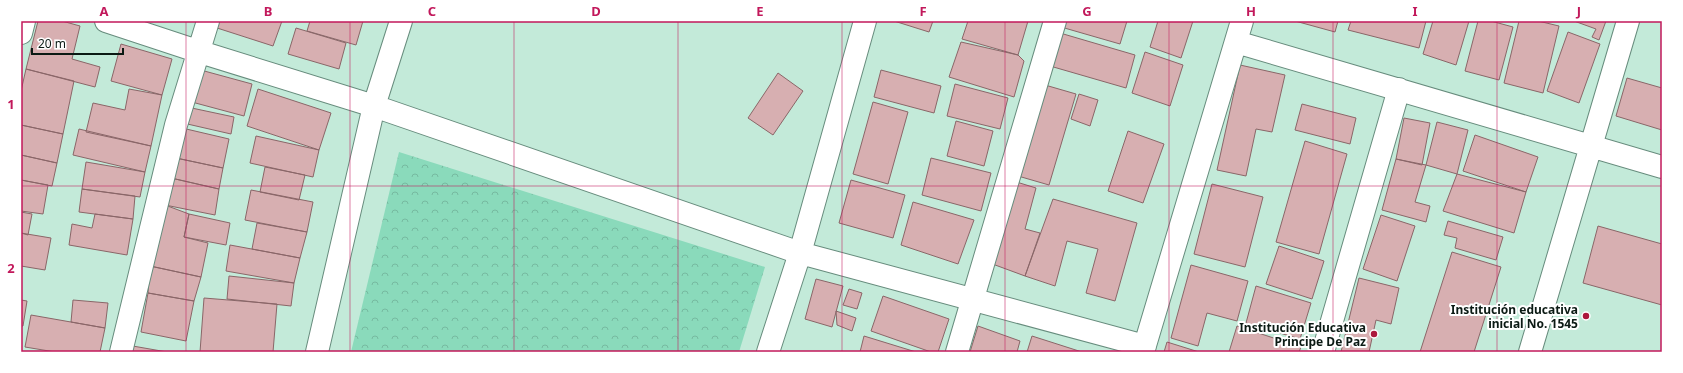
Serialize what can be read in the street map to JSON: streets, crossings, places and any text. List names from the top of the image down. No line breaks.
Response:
{"places":["Institución educativa inicial No. 1545","Institución Educativa Principe De Paz"],"scale_bar":"20 m","grid":{"columns":["A","B","C","D","E","F","G","H","I","J"],"rows":["1","2"]}}
